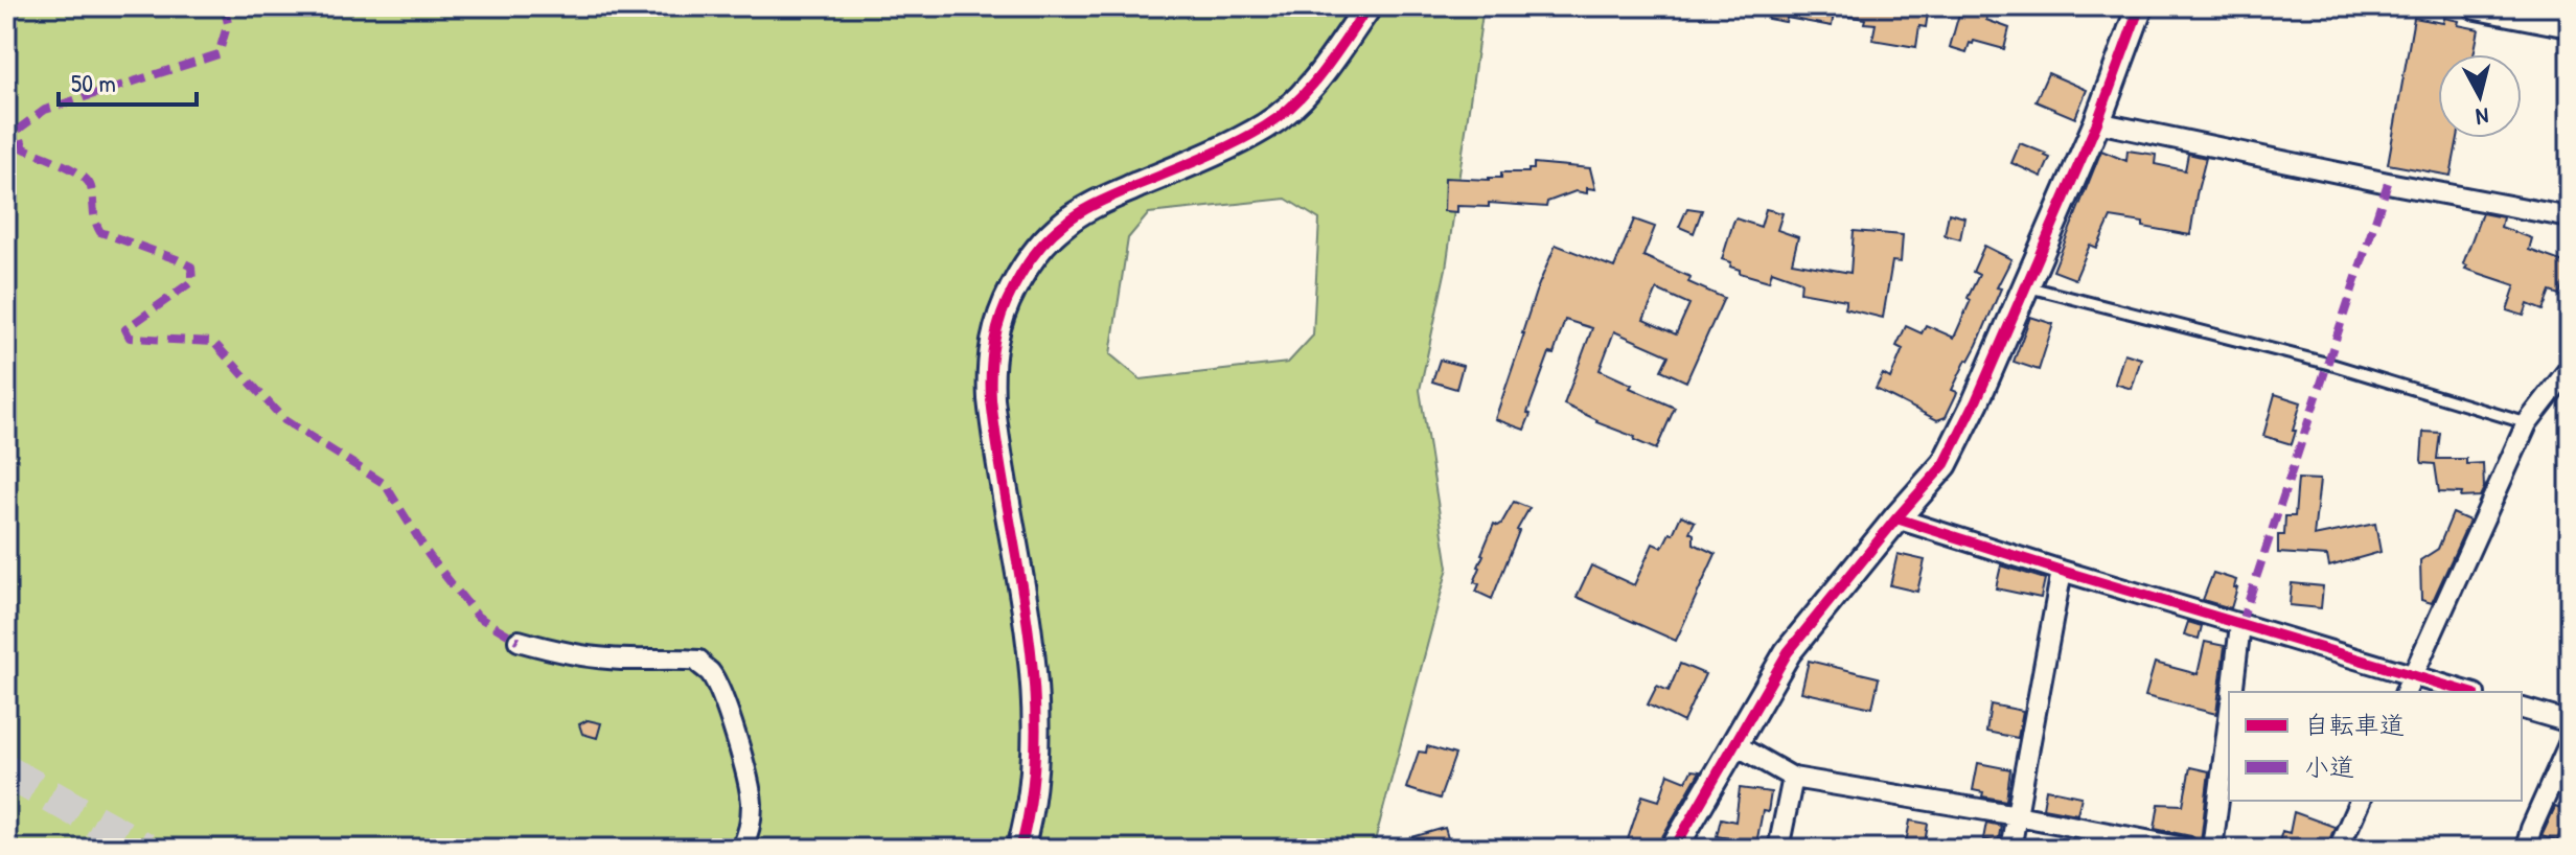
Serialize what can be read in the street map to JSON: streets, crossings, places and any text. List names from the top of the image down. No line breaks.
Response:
{"legend":["自転車道","小道"],"scale_bar":"50 m","north":"bottom"}
